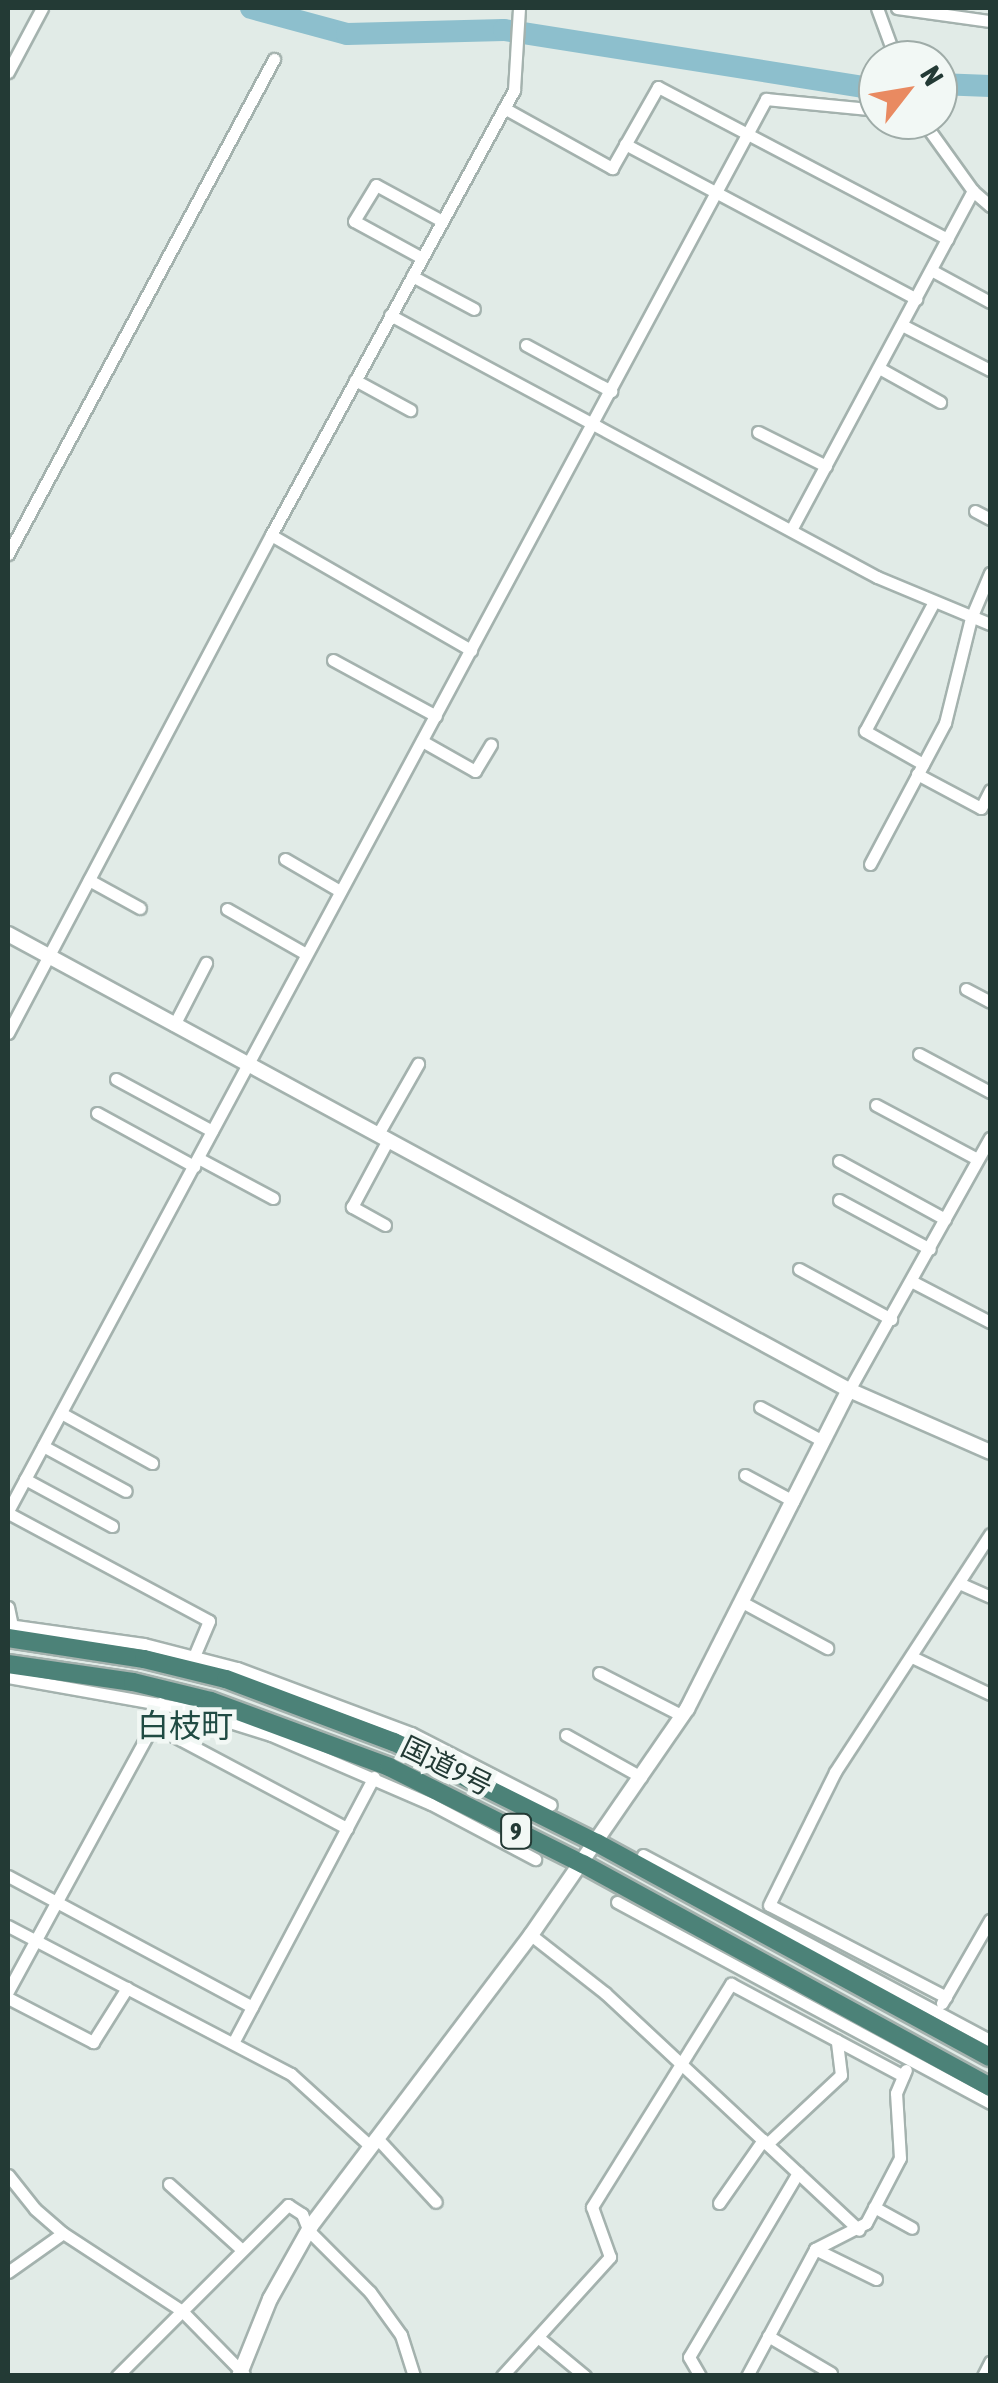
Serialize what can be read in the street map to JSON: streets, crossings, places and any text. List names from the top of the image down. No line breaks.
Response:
{"streets":{"highway":["国道9号","9"]},"districts":["白枝町"],"north":"top right"}
